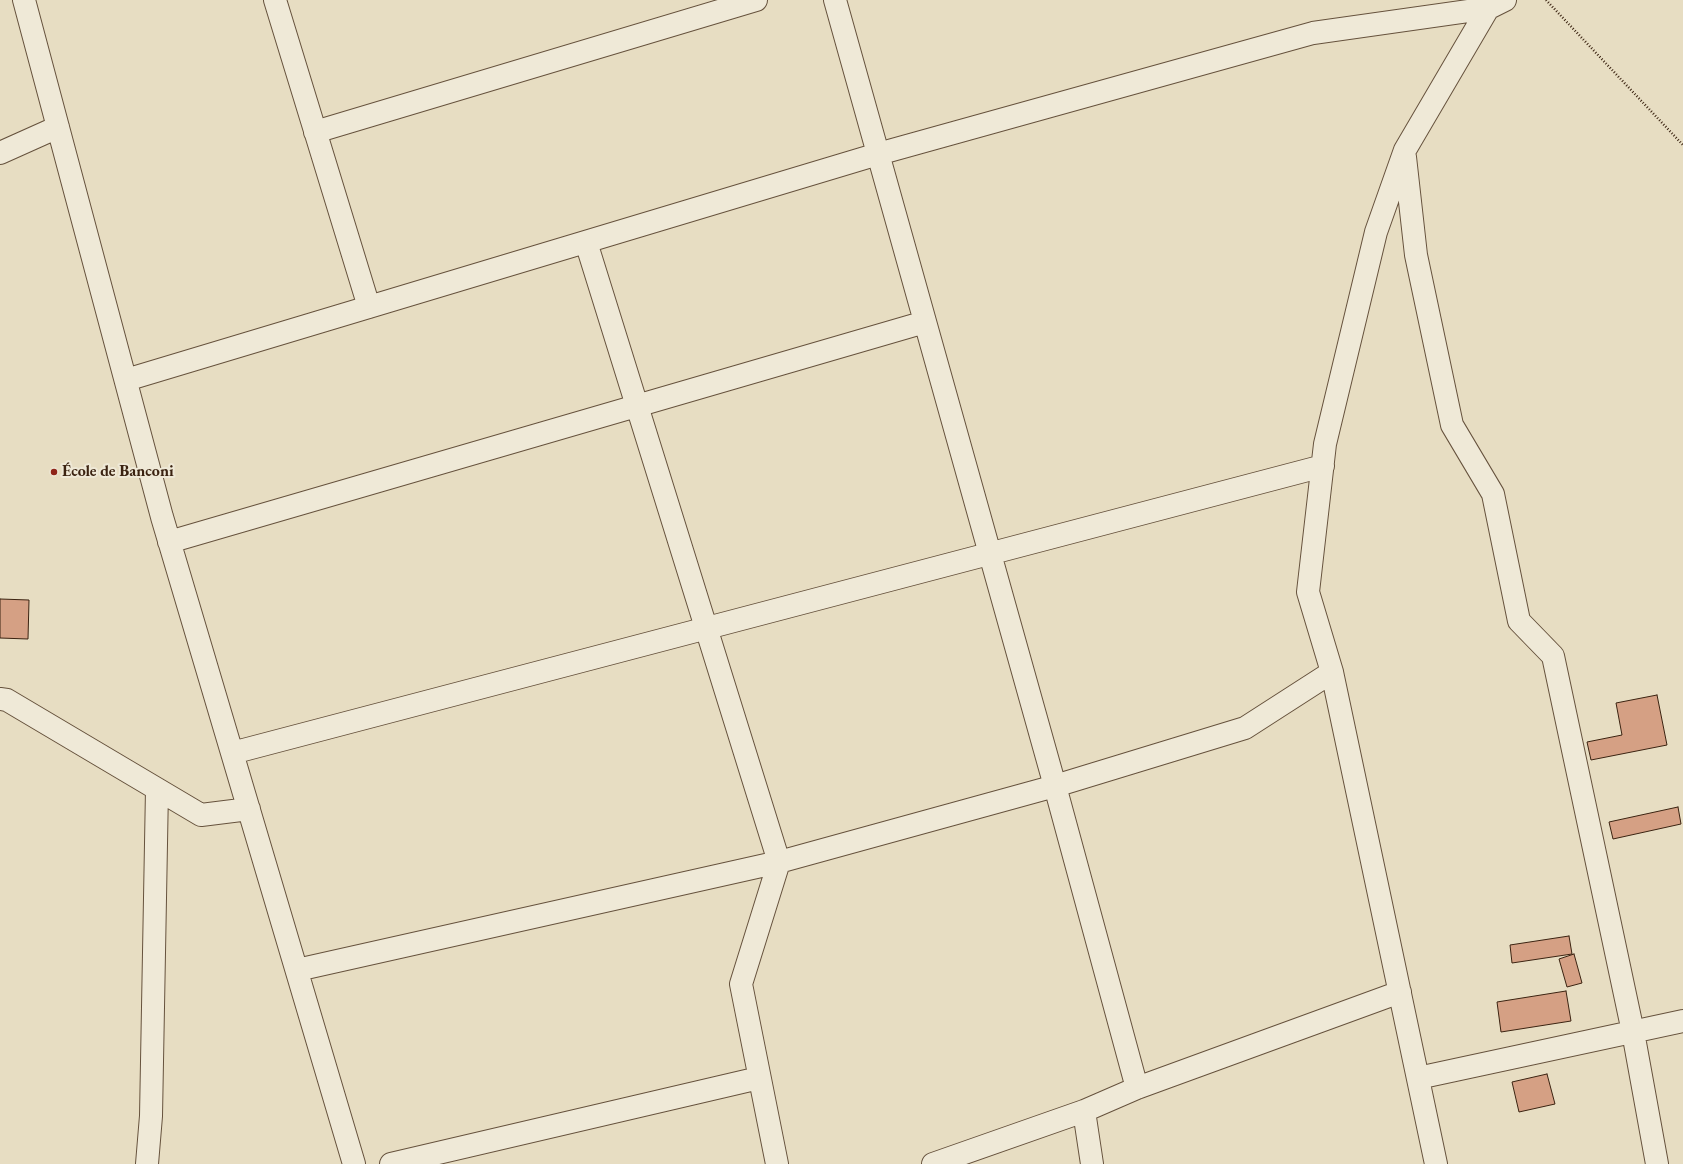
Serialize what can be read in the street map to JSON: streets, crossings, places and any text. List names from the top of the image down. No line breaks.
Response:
{"places":["École de Banconi"]}
